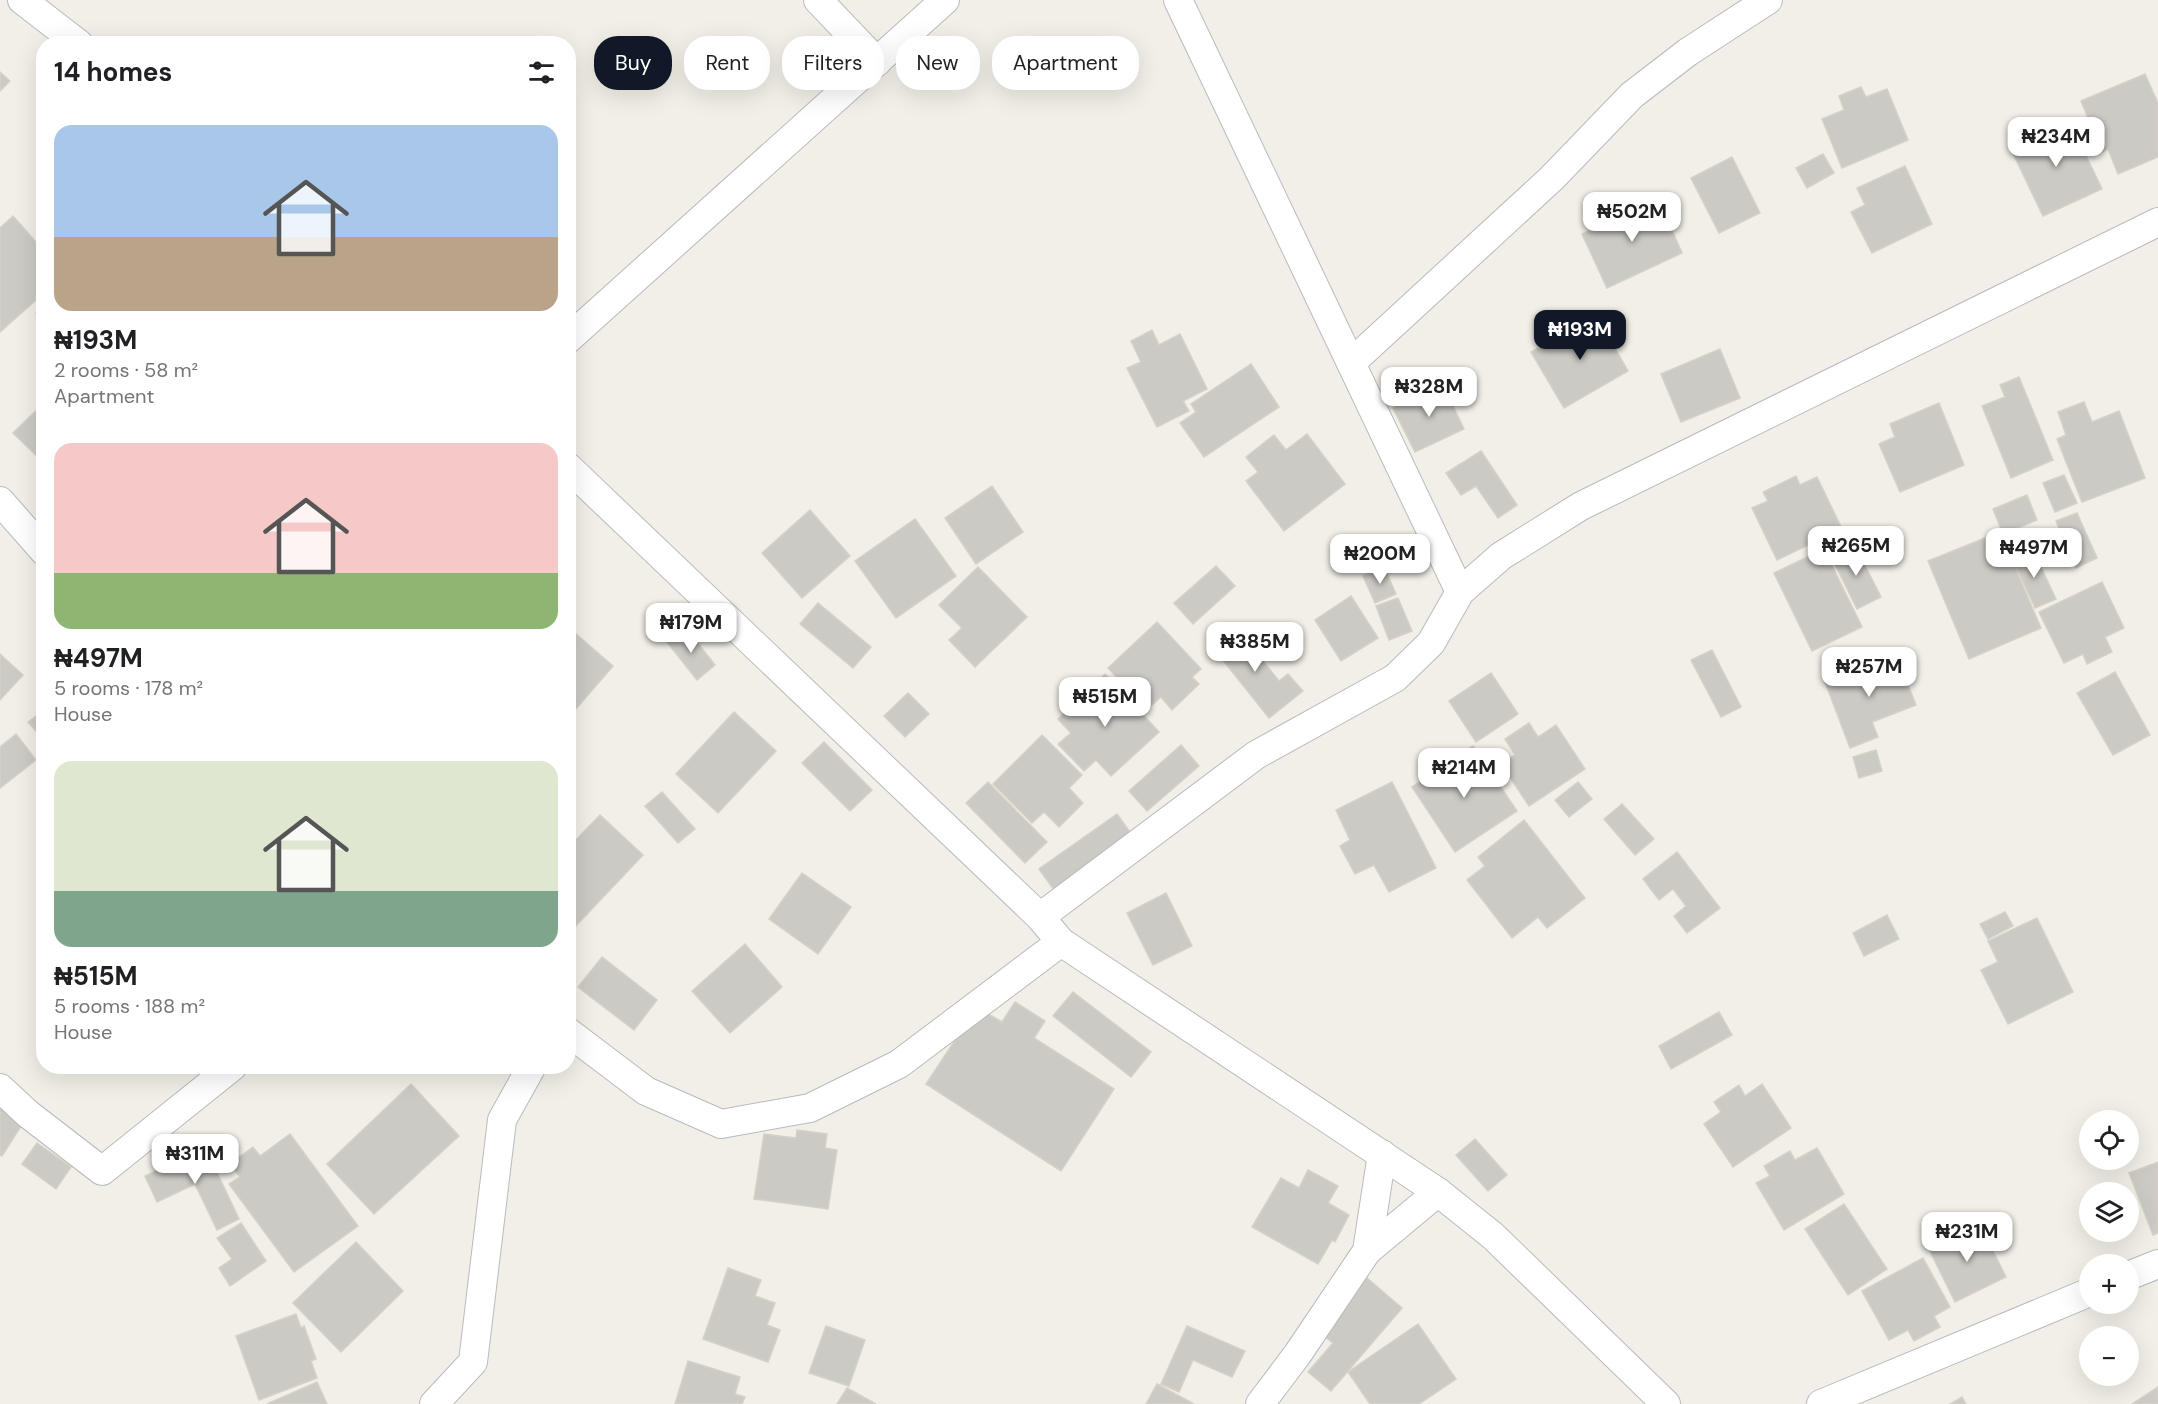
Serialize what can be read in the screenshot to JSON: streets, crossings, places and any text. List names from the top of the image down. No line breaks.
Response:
{"page":{"chip":["Buy","Rent","Filters","New","Apartment"],"heading":"14 homes","list":[{"name":"₦193M","note":"2 rooms · 58 m² · Apartment"},{"name":"₦497M","note":"5 rooms · 178 m² · House"},{"name":"₦515M","note":"5 rooms · 188 m² · House"}],"price":["₦234M","₦502M","₦193M","₦328M","₦265M","₦497M","₦200M","₦179M","₦385M","₦257M","₦515M","₦214M","₦311M","₦231M"],"map_buttons":["+","−"]}}
